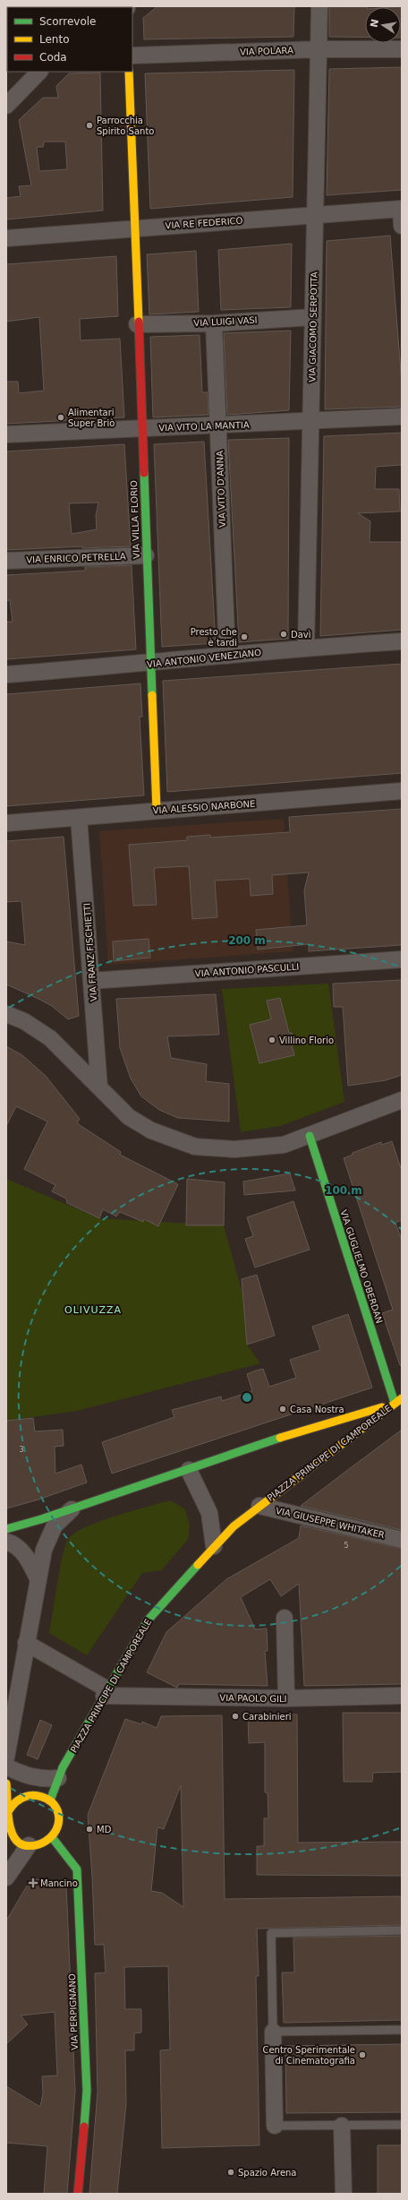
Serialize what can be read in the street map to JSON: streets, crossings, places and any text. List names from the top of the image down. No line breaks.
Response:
{"streets":{"street":["VIA POLARA","VIA RE FEDERICO","VIA LUIGI VASI","VIA GIACOMO SERPOTTA","VIA VITO LA MANTIA","VIA VITO D'ANNA","VIA VILLA FLORIO","VIA ENRICO PETRELLA","VIA ANTONIO VENEZIANO","VIA ALESSIO NARBONE","VIA FRANZ FISCHIETTI","VIA ANTONIO PASCULLI","VIA GUGLIELMO OBERDAN","PIAZZA PRINCIPE DI CAMPOREALE","VIA GIUSEPPE WHITAKER","VIA PAOLO GILI","VIA PERPIGNANO"]},"crossings":[["VIA POLARA","VIA GIACOMO SERPOTTA"],["VIA RE FEDERICO","VIA GIACOMO SERPOTTA"],["VIA RE FEDERICO","VIA VILLA FLORIO"],["VIA LUIGI VASI","VIA GIACOMO SERPOTTA"],["VIA LUIGI VASI","VIA VITO D'ANNA"],["VIA LUIGI VASI","VIA VILLA FLORIO"],["VIA GIACOMO SERPOTTA","VIA VITO LA MANTIA"],["VIA GIACOMO SERPOTTA","VIA ANTONIO VENEZIANO"],["VIA VITO LA MANTIA","VIA VITO D'ANNA"],["VIA VITO LA MANTIA","VIA VILLA FLORIO"],["VIA VITO D'ANNA","VIA ANTONIO VENEZIANO"],["VIA VILLA FLORIO","VIA ENRICO PETRELLA"],["VIA VILLA FLORIO","VIA ANTONIO VENEZIANO"],["VIA VILLA FLORIO","VIA ALESSIO NARBONE"],["VIA ALESSIO NARBONE","VIA FRANZ FISCHIETTI"],["VIA FRANZ FISCHIETTI","VIA ANTONIO PASCULLI"],["VIA GUGLIELMO OBERDAN","PIAZZA PRINCIPE DI CAMPOREALE"],["PIAZZA PRINCIPE DI CAMPOREALE","VIA GIUSEPPE WHITAKER"],["PIAZZA PRINCIPE DI CAMPOREALE","VIA PAOLO GILI"],["PIAZZA PRINCIPE DI CAMPOREALE","VIA PERPIGNANO"]],"districts":["OLIVUZZA"],"places":{"other":["Parrocchia Spirito Santo","Alimentari Super Briò","Davì","Presto che è tardi","Villino Florio","Casa Nostra","Carabinieri","MD","Centro Sperimentale di Cinematografia","Spazio Arena"],"health":["Mancino"]},"house_numbers":["3","5"],"legend":["Scorrevole","Lento","Coda"],"north":"left","rings":["200 m","100 m"]}
